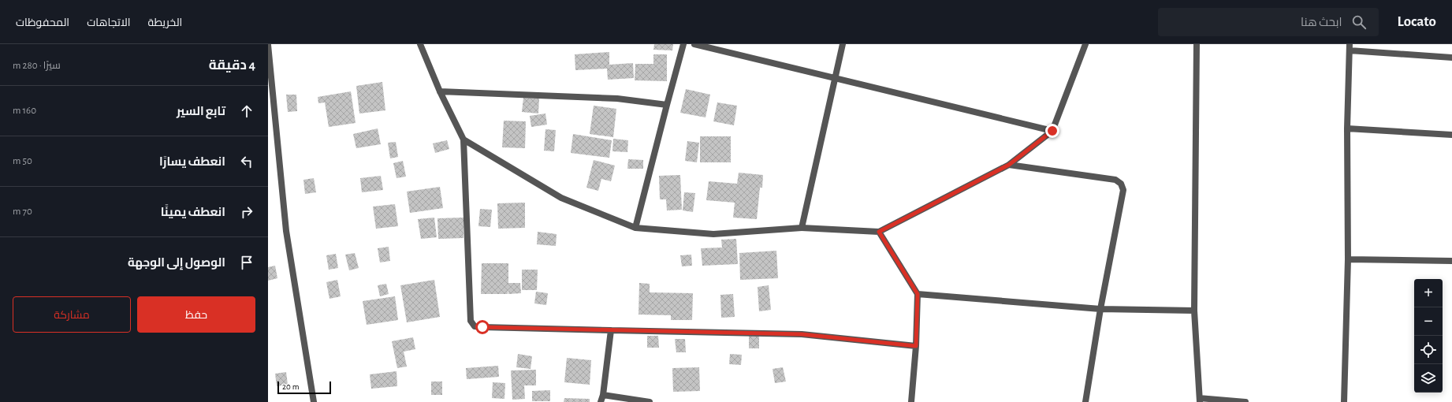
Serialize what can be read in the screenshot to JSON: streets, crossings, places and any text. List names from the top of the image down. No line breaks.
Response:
{"scale_bar":"20 m","page":{"header":"Locato","search":"ابحث هنا","nav":["الخريطة","الاتجاهات","المحفوظات"],"heading":["4 دقيقة","سيرًا · 280 m"],"list":[["تابع السير","160 m"],["انعطف يسارًا","50 m"],["انعطف يمينًا","70 m"],"الوصول إلى الوجهة"],"map_buttons":["+","−"],"buttons":["حفظ","مشاركة"],"scale":"20 m"}}
